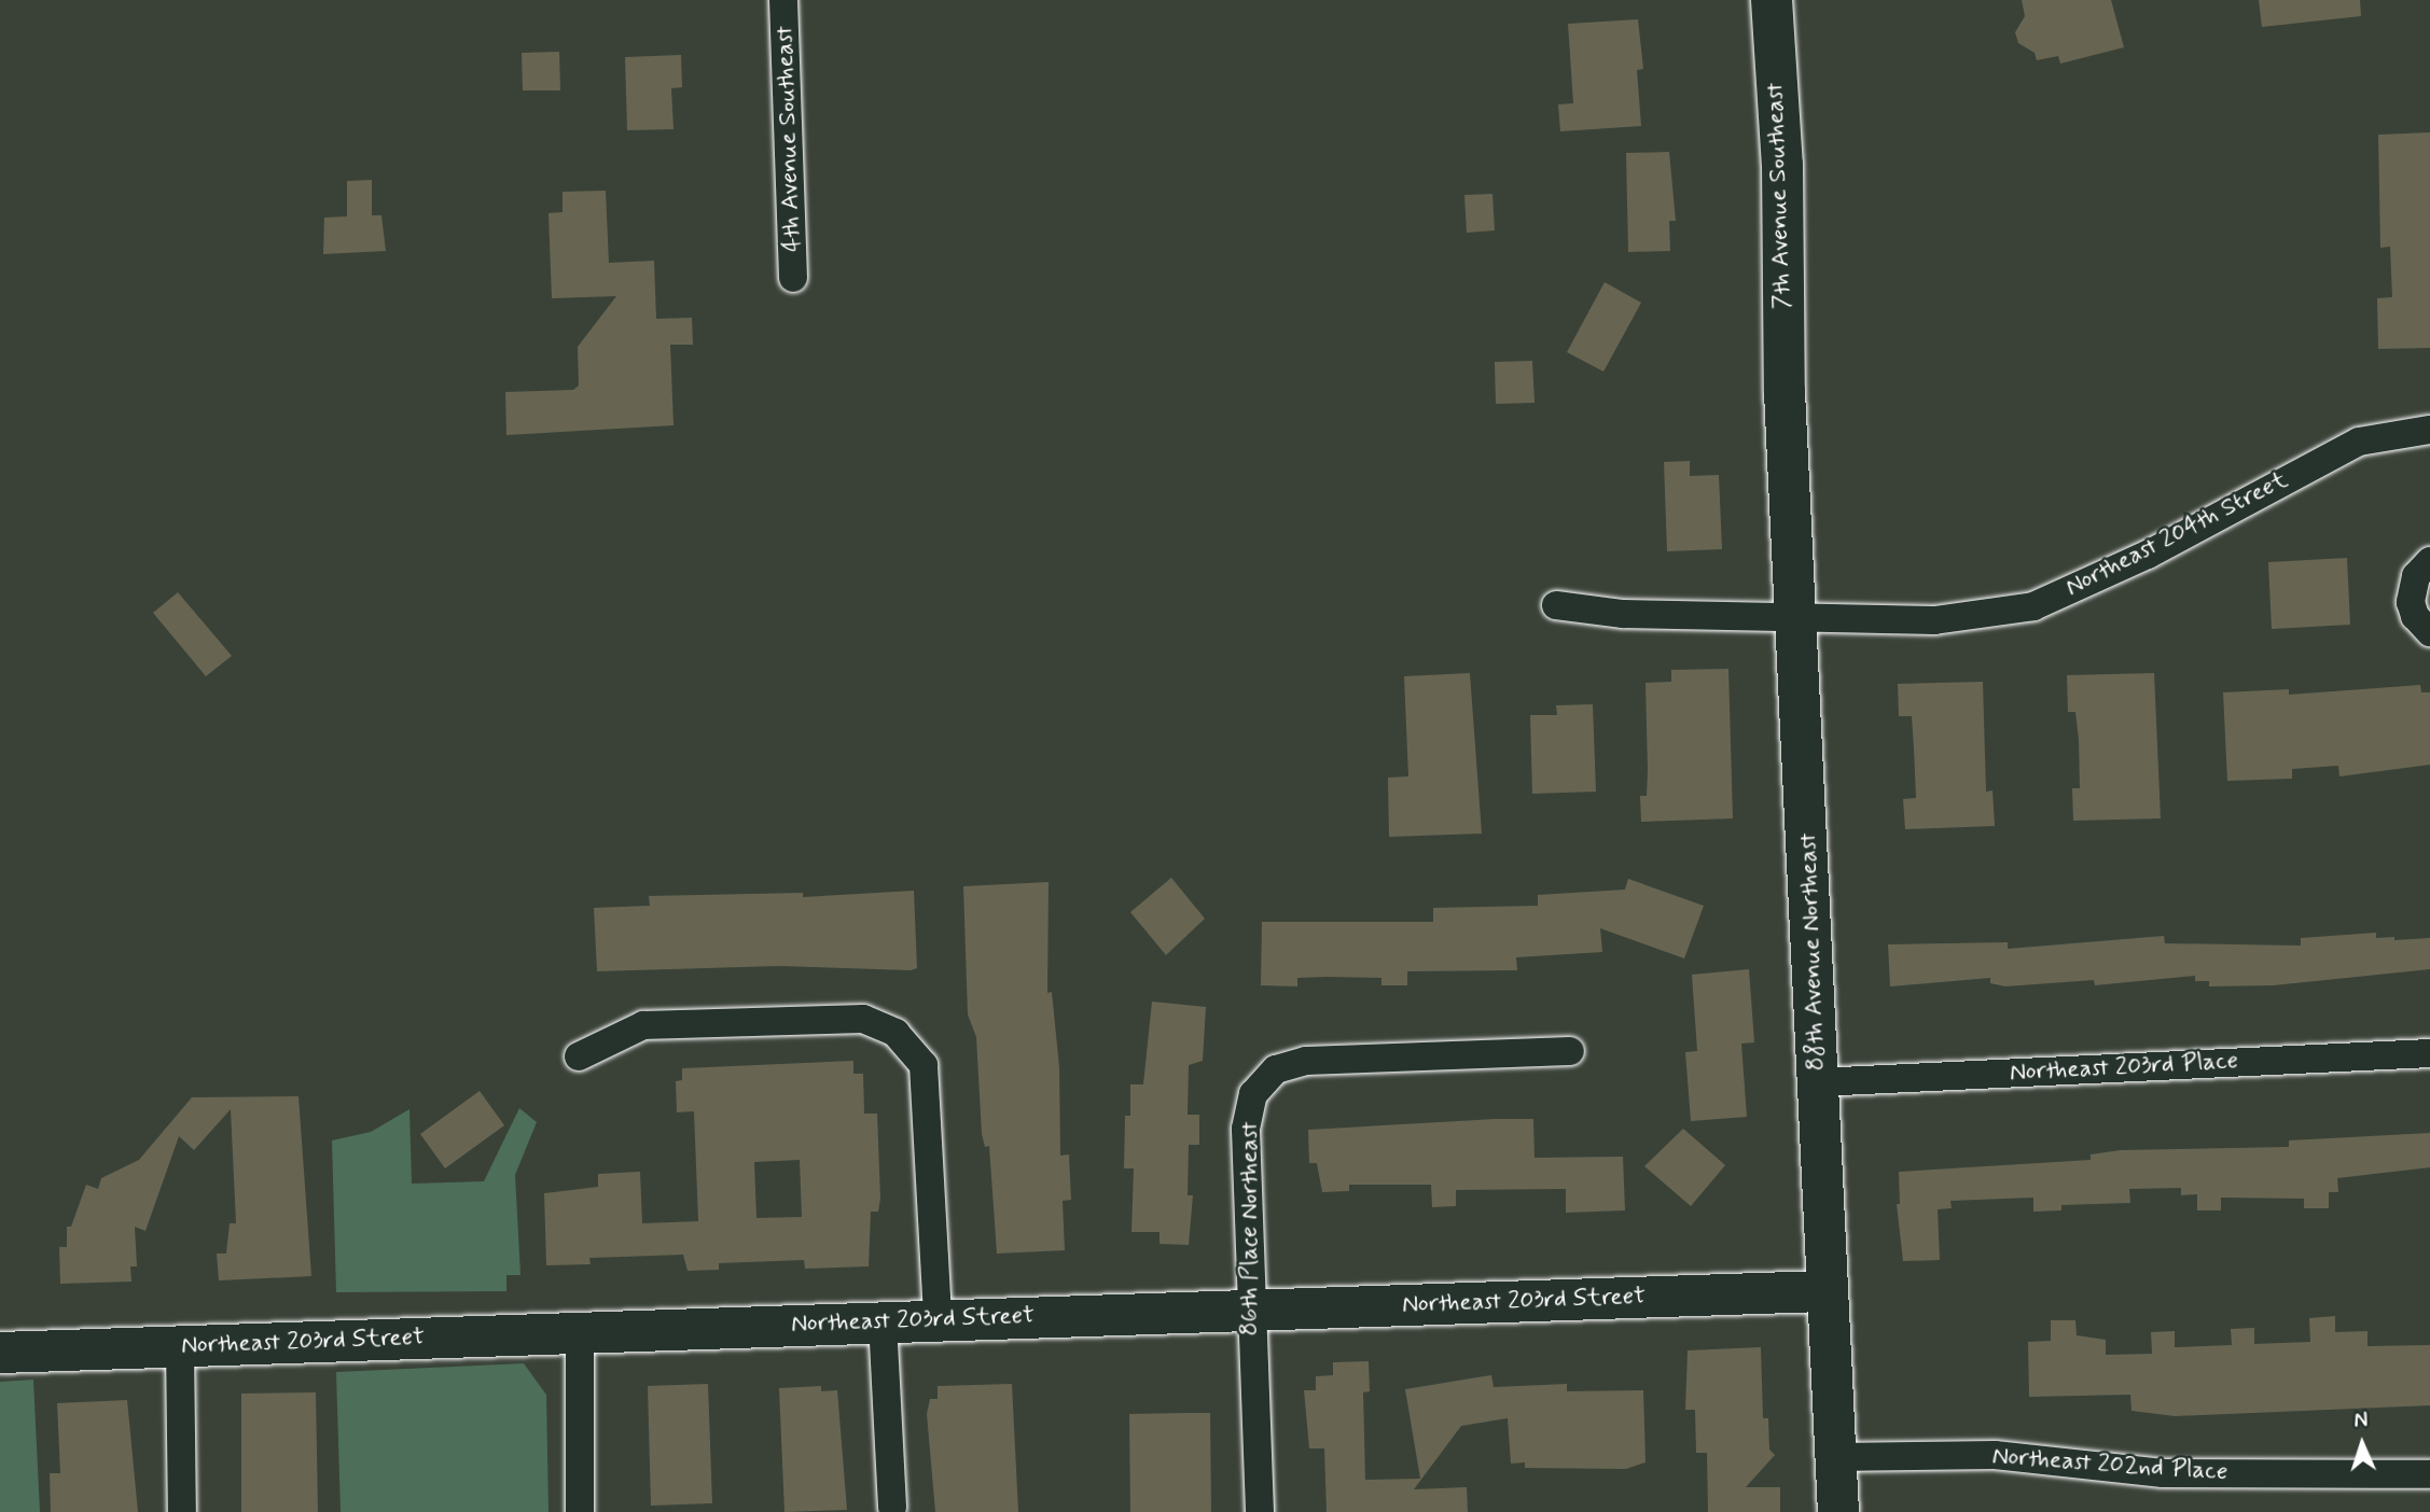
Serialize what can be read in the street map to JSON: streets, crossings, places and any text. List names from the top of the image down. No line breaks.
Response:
{"streets":{"street":["4th Avenue Southeast","7th Avenue Southeast","Northeast 204th Street","88th Avenue Northeast","Northeast 203rd Place","86th Place Northeast","Northeast 203rd Street","Northeast 202nd Place"]},"crossings":[["7th Avenue Southeast","88th Avenue Northeast"],["Northeast 204th Street","88th Avenue Northeast"],["88th Avenue Northeast","Northeast 203rd Place"],["88th Avenue Northeast","Northeast 203rd Street"],["88th Avenue Northeast","Northeast 202nd Place"],["86th Place Northeast","Northeast 203rd Street"]],"north":"top"}
